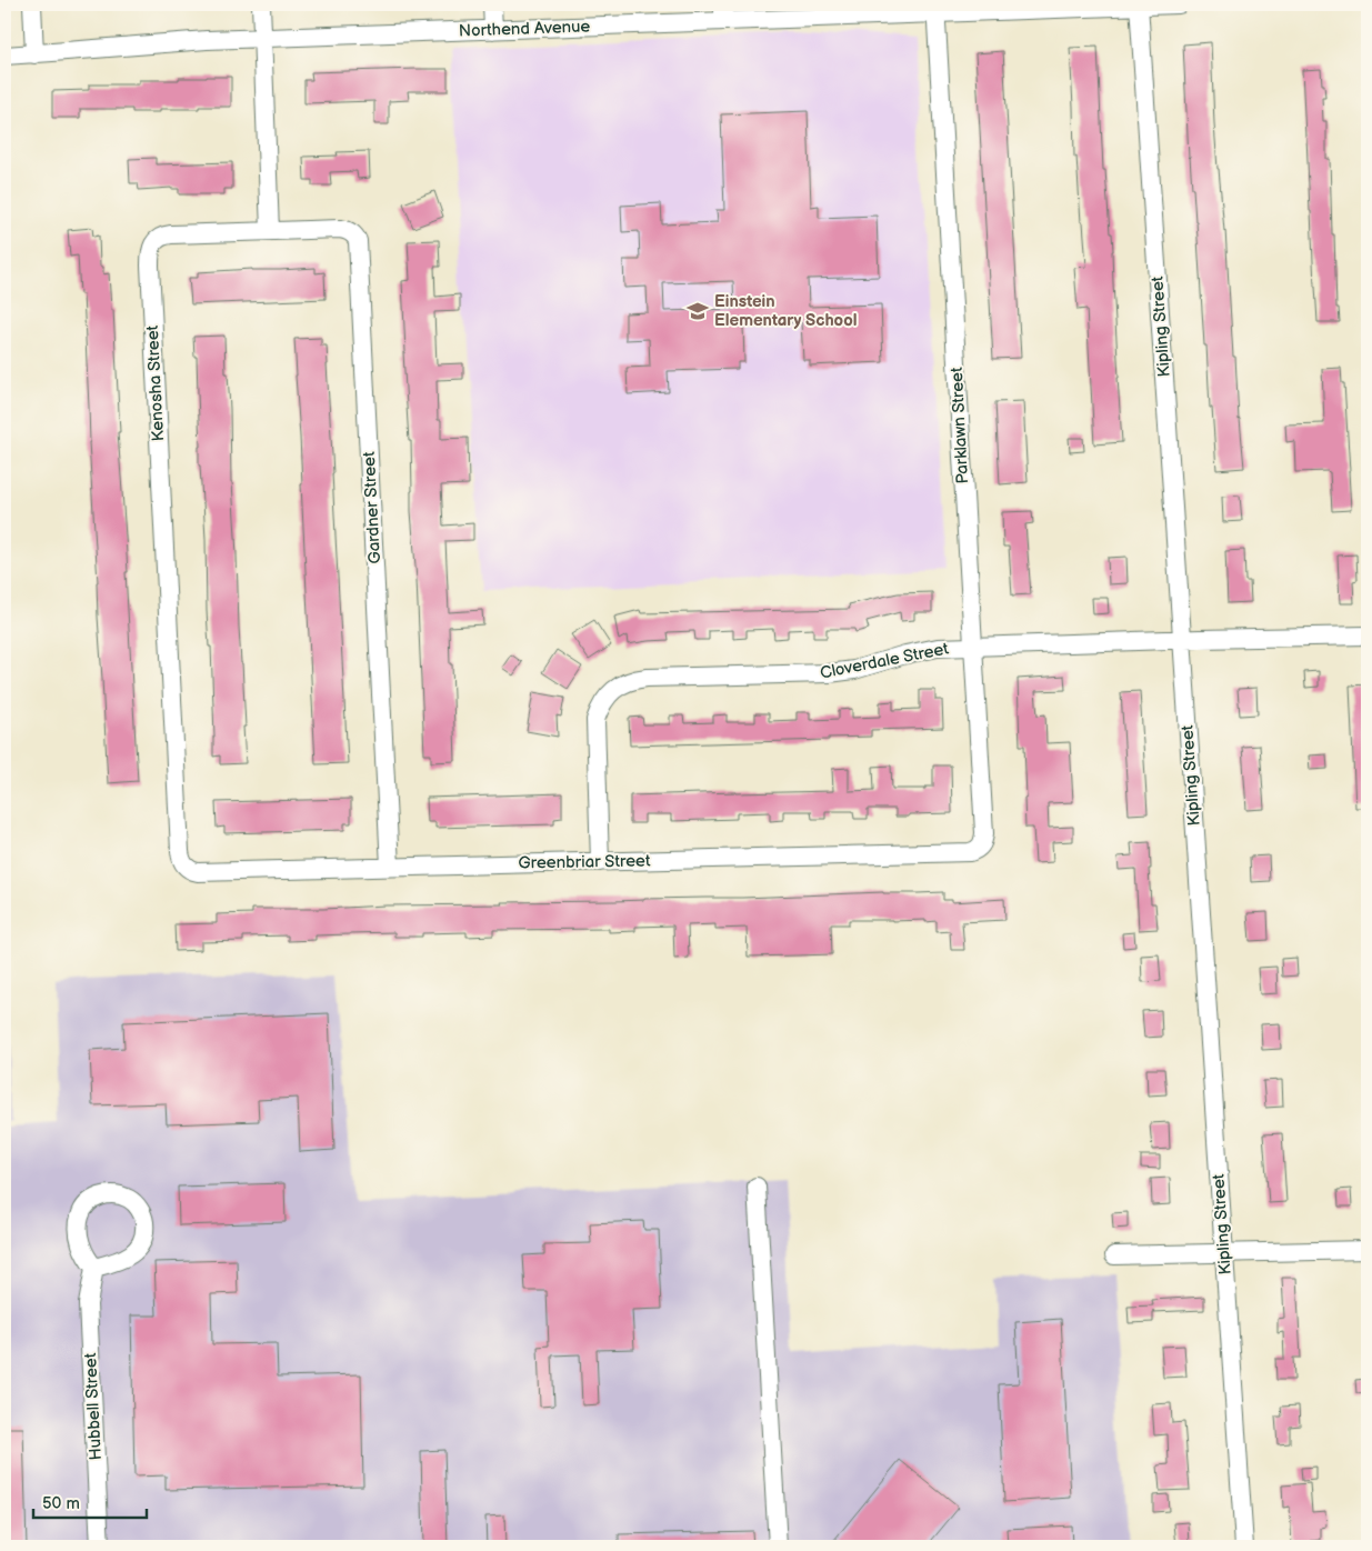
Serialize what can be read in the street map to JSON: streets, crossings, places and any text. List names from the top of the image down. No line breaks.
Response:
{"streets":{"street":["Northend Avenue","Kipling Street","Kenosha Street","Parklawn Street","Gardner Street","Cloverdale Street","Greenbriar Street","Hubbell Street"]},"crossings":[["Northend Avenue","Kipling Street"],["Northend Avenue","Parklawn Street"],["Kipling Street","Cloverdale Street"],["Kenosha Street","Gardner Street"],["Kenosha Street","Greenbriar Street"],["Parklawn Street","Cloverdale Street"],["Parklawn Street","Greenbriar Street"],["Gardner Street","Greenbriar Street"],["Cloverdale Street","Greenbriar Street"]],"places":{"school or university":["Einstein Elementary School"]},"scale_bar":"50 m"}
